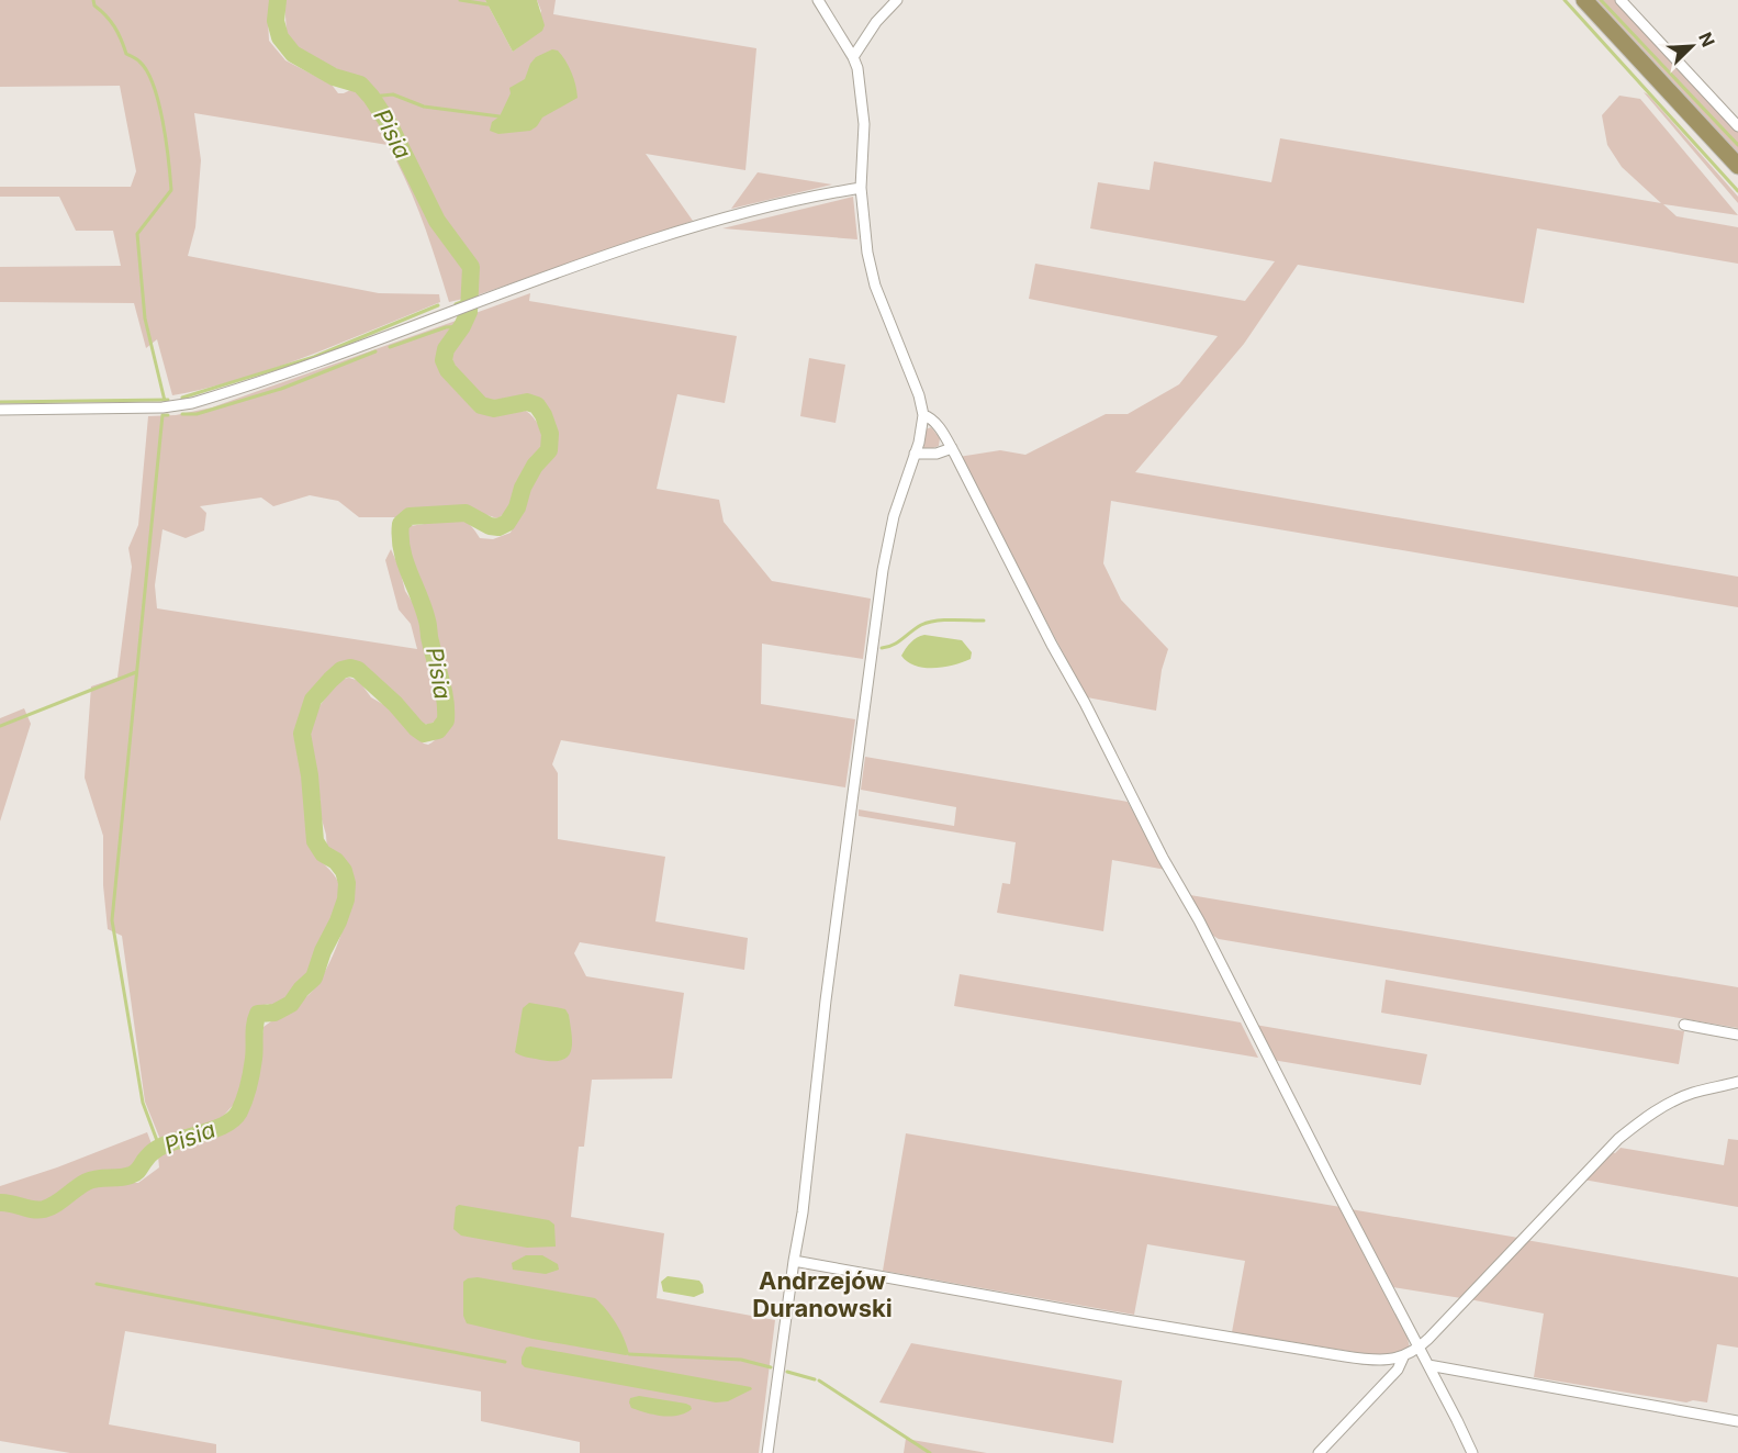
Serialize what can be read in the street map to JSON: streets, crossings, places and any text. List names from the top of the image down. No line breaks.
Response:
{"districts":["Andrzejów Duranowski"],"water":["Pisia"],"north":"top right"}
